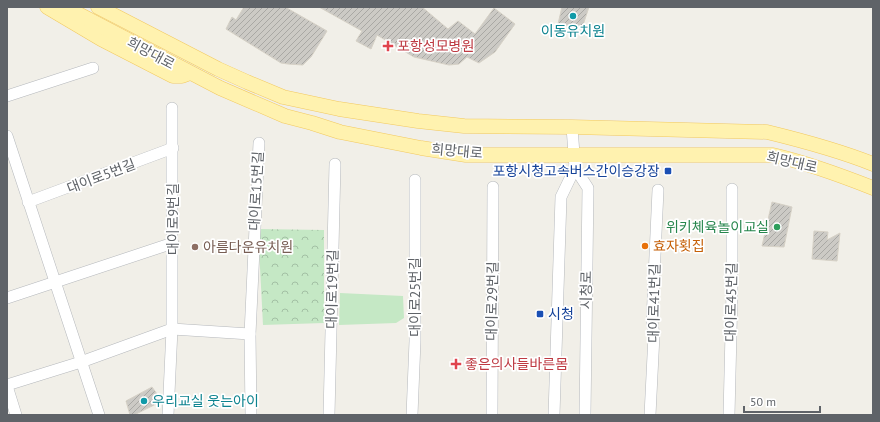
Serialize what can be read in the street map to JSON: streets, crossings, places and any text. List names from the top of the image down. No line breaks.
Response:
{"streets":{"main road":["희망대로"],"street":["대이로5번길","대이로15번길","대이로9번길","대이로19번길","시청로","대이로25번길","대이로29번길","대이로45번길","대이로41번길"]},"crossings":[["희망대로","시청로"],["대이로5번길","대이로9번길"]],"places":{"other":["이동유치원","위키체육놀이교실","효자횟집","아름다운유치원","우리교실 웃는아이"],"health":["포항성모병원","좋은의사들바른몸"],"transit":["포항시청고속버스간이승강장","시청"]},"scale_bar":"50 m"}
